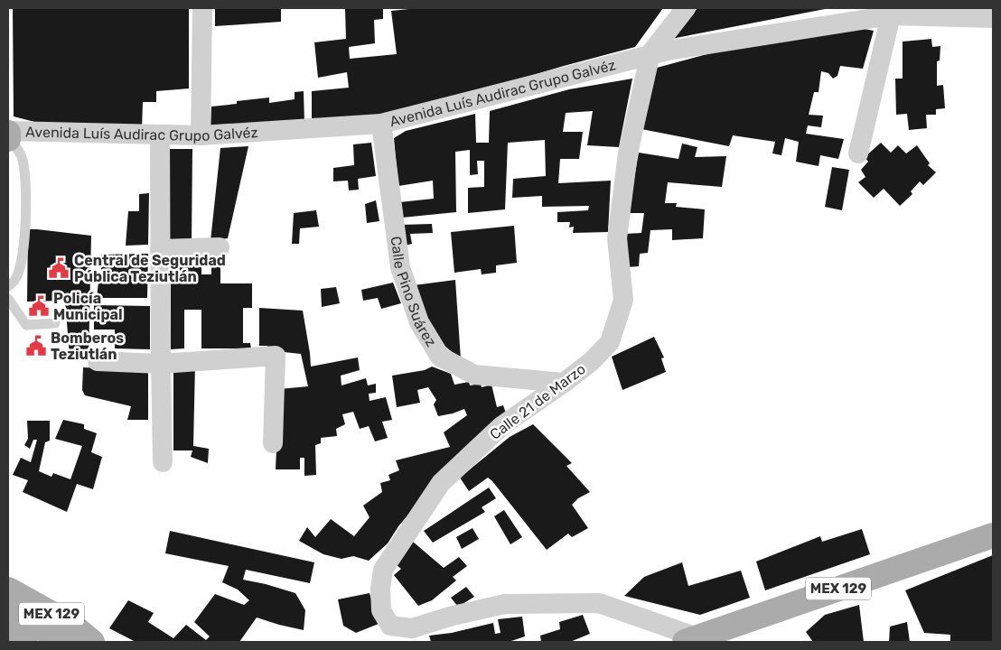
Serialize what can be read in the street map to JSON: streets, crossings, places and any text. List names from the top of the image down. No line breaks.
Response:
{"streets":{"main road":["MEX 129"],"street":["Avenida Luís Audirac Grupo Galvéz","Calle Pino Suárez","Calle 21 de Marzo"]},"crossings":[["Avenida Luís Audirac Grupo Galvéz","Calle Pino Suárez"],["Avenida Luís Audirac Grupo Galvéz","Calle 21 de Marzo"],["Calle Pino Suárez","Calle 21 de Marzo"],["Calle 21 de Marzo","MEX 129"]],"places":{"public building":["Central de Seguridad Pública Teziutlán","Policía Municipal","Bomberos Teziutlán"]}}
